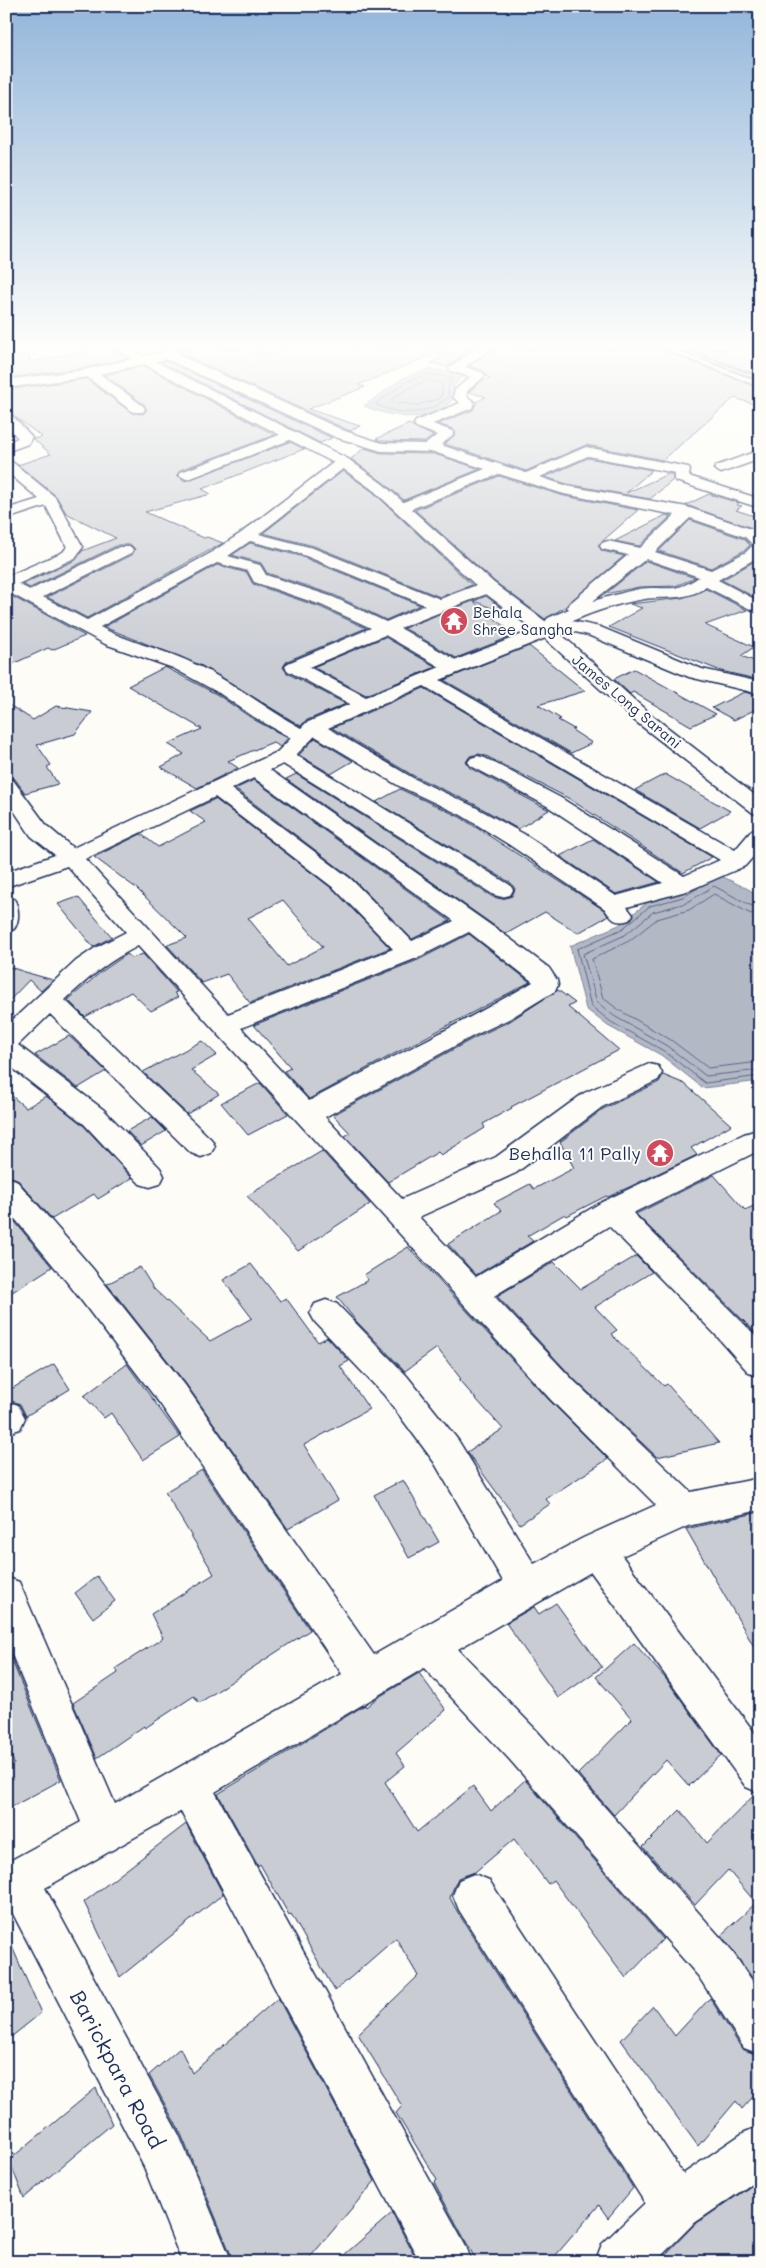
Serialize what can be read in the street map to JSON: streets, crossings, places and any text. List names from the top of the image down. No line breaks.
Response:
{"streets":{"main road":["James Long Sarani","Barickpara Road"]},"places":{"temple":["Behala Shree Sangha","Behalla 11 Pally"]}}
